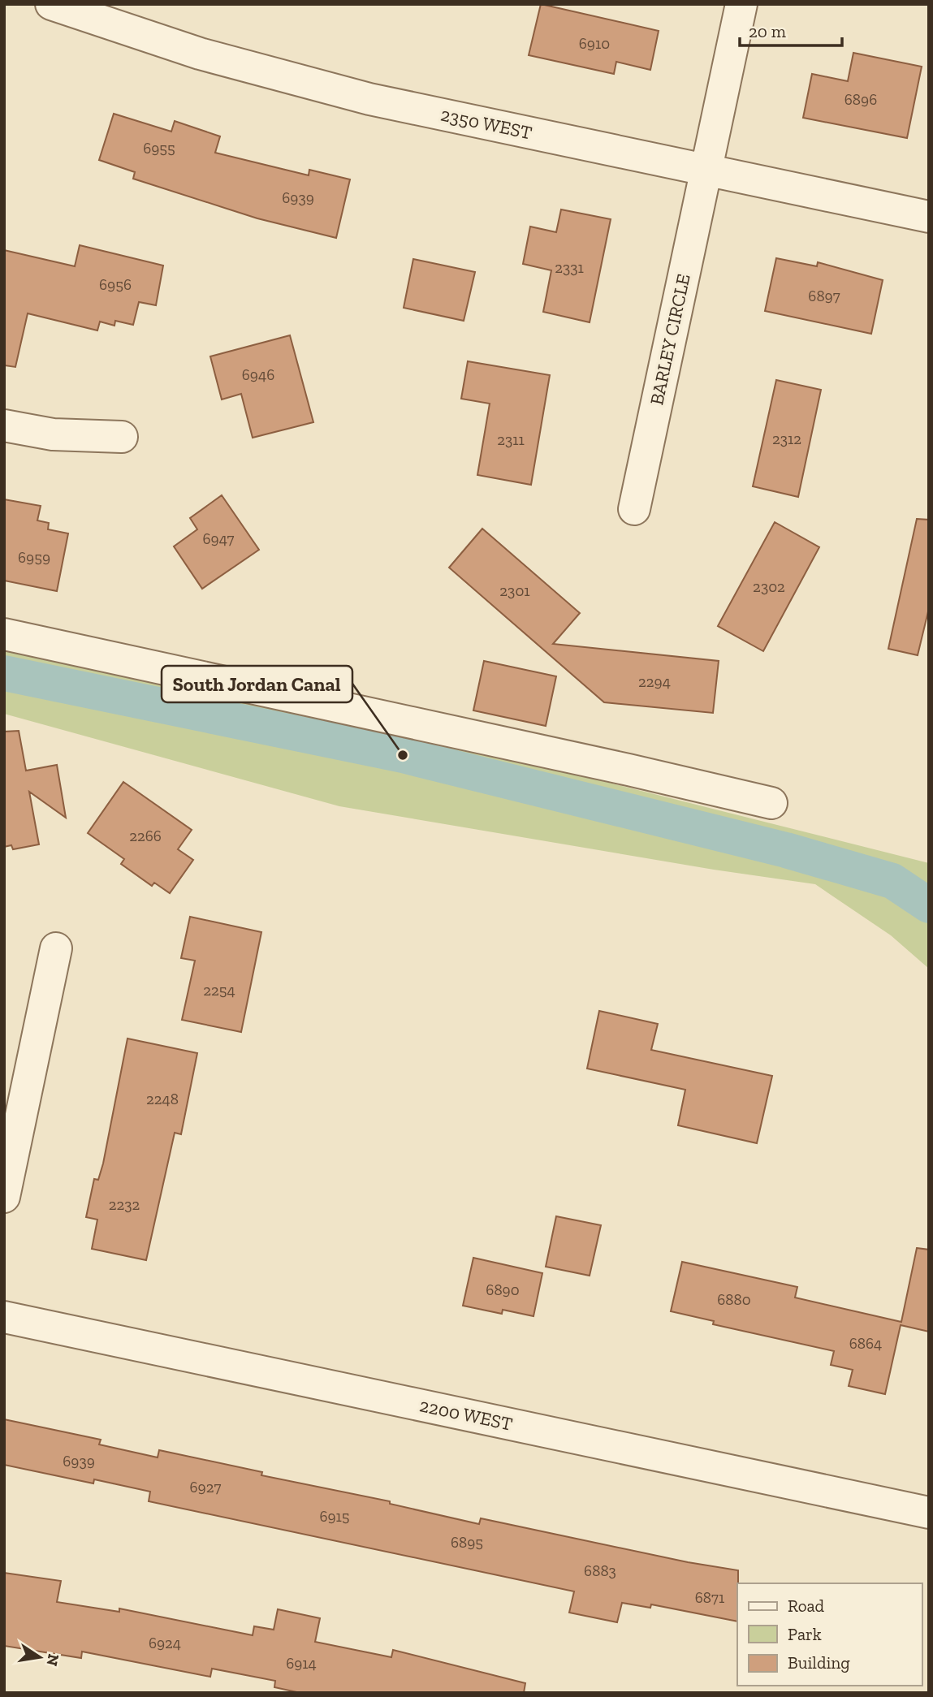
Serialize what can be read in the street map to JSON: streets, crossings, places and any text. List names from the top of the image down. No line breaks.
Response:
{"streets":{"street":["2350 WEST","BARLEY CIRCLE","2200 WEST"]},"crossings":[["2350 WEST","BARLEY CIRCLE"]],"places":["South Jordan Canal"],"house_numbers":["6910","6896","6955","6939","2331","6956","6897","6946","2312","2311","6947","6959","2302","2301","2294","2266","2254","2248","2232","6890","6880","6864","6939","6927","6915","6895","6883","6871","6924","6914"],"legend":["Road","Park","Building"],"scale_bar":"20 m","north":"right"}
